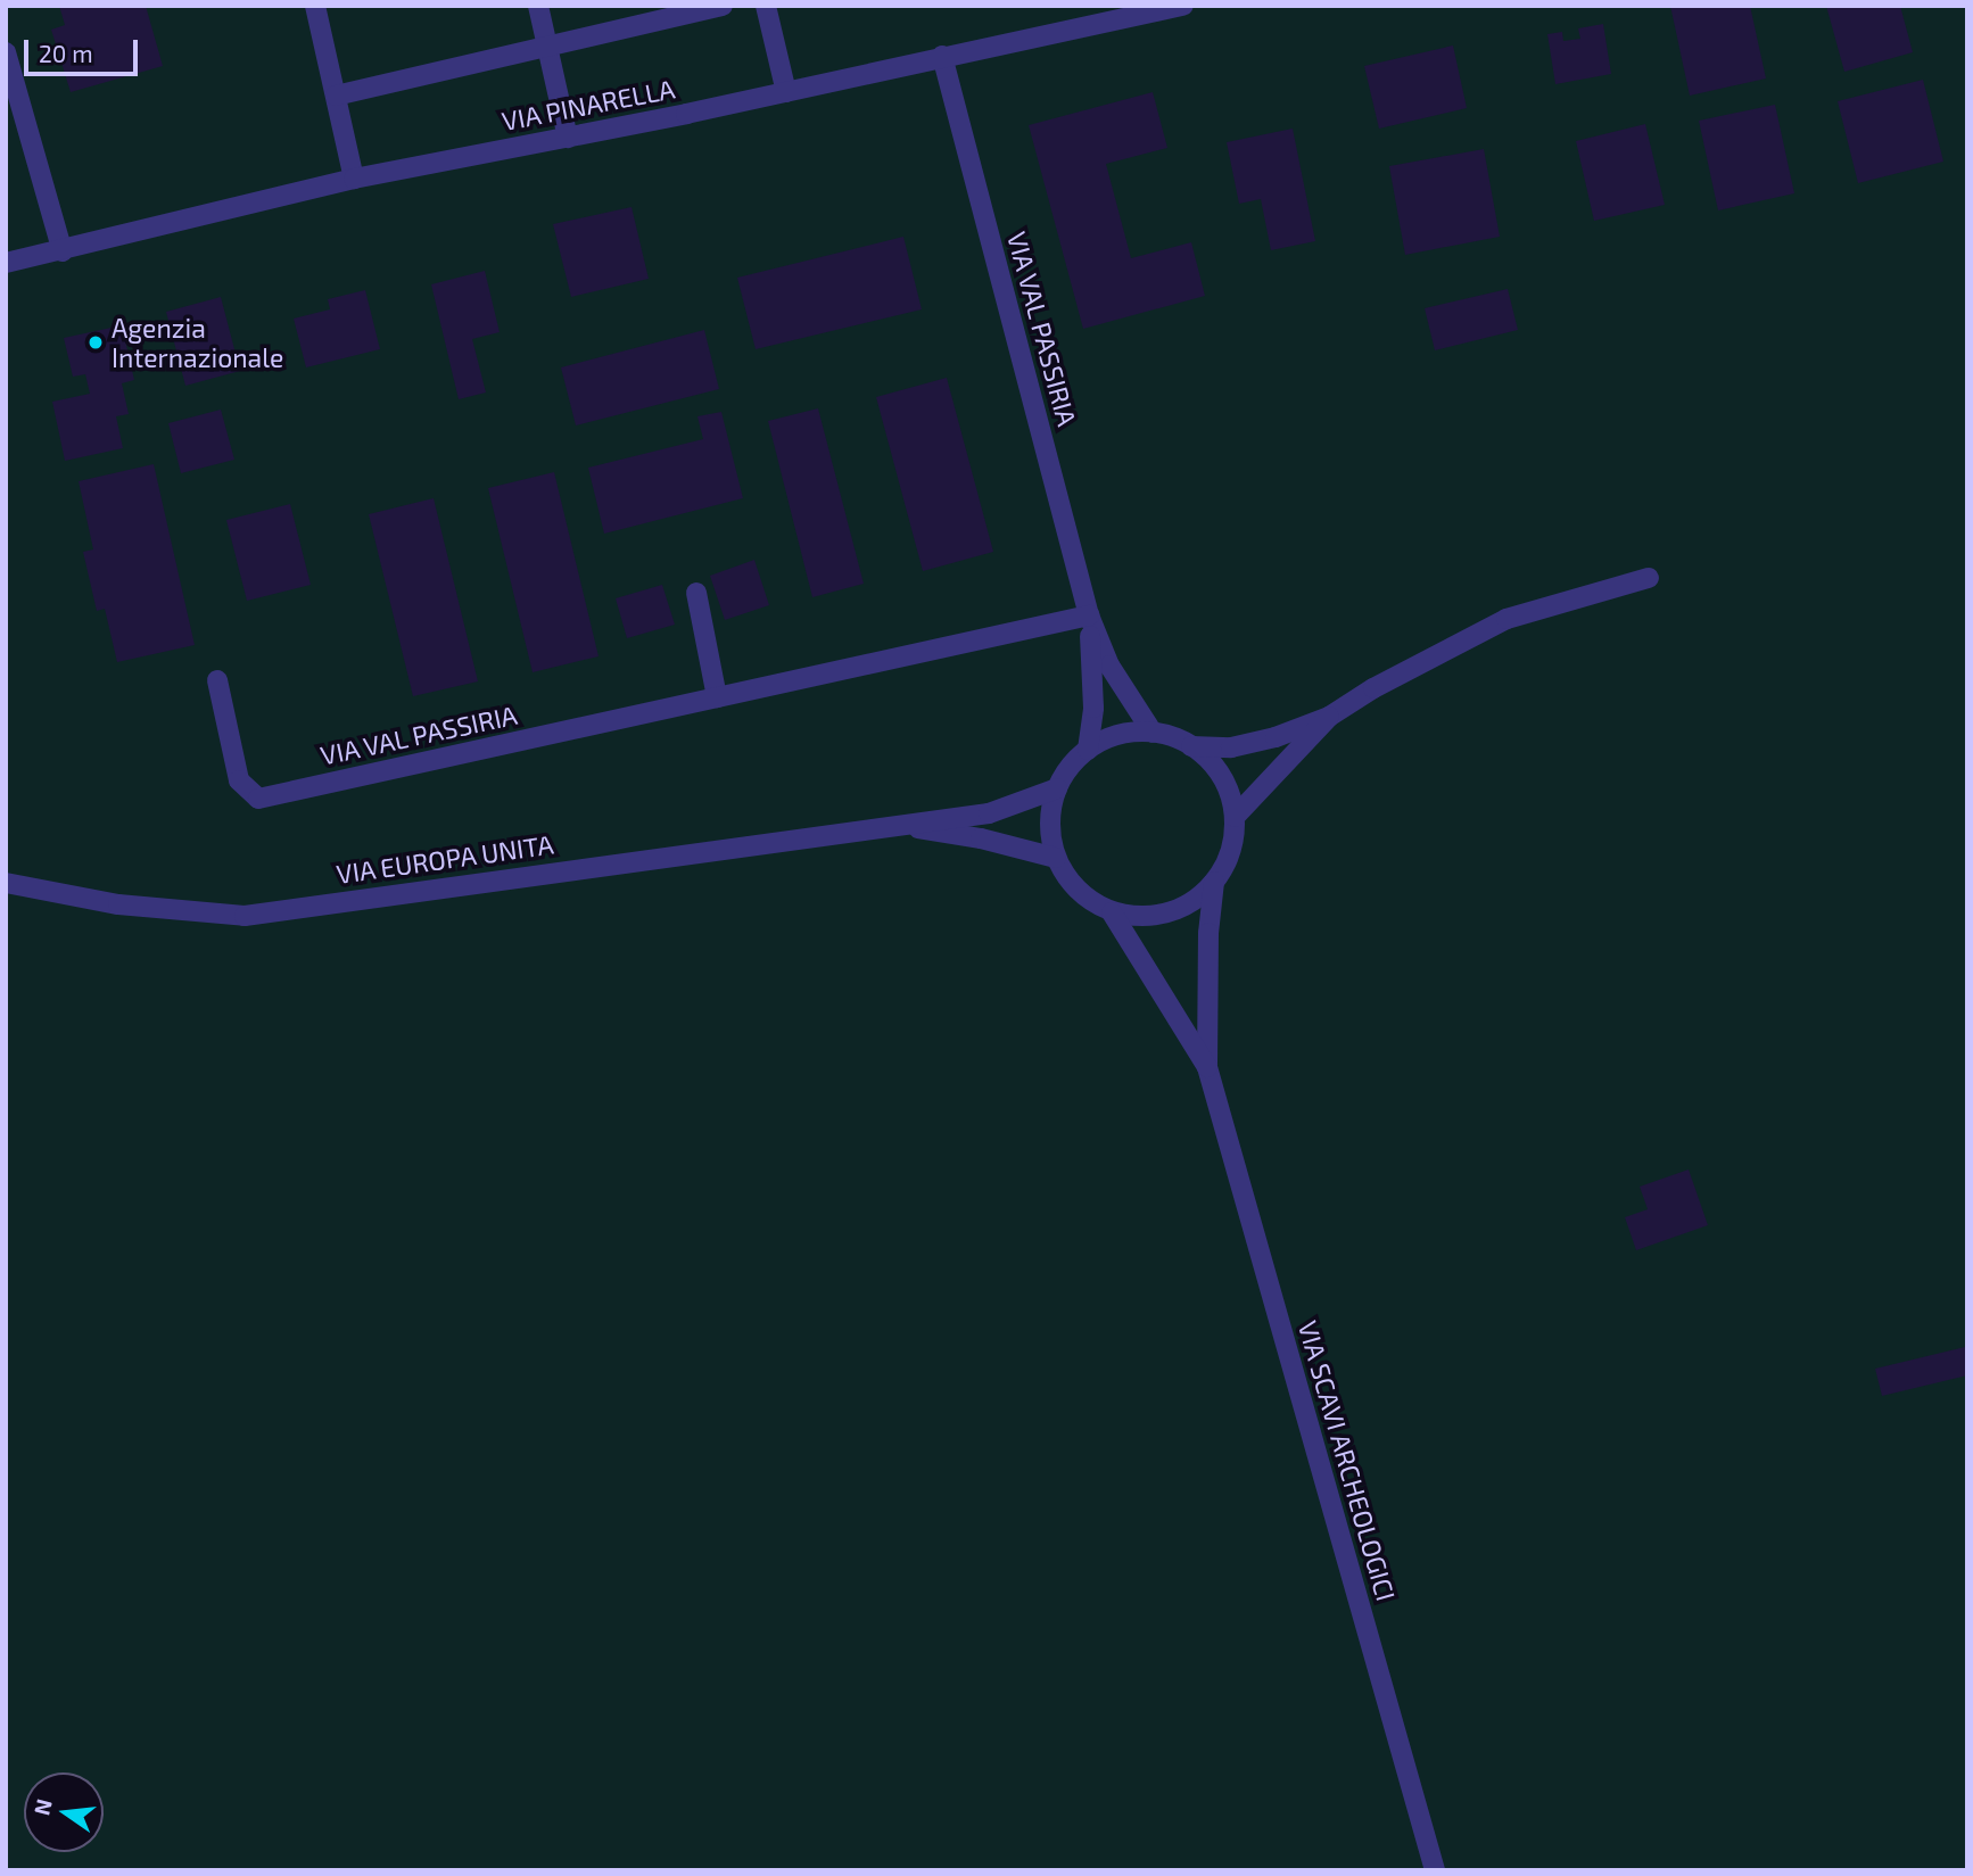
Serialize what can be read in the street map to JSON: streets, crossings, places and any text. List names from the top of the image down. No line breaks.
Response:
{"streets":{"street":["VIA PINARELLA","VIA VAL PASSIRIA","VIA EUROPA UNITA","VIA SCAVI ARCHEOLOGICI"]},"crossings":[["VIA PINARELLA","VIA VAL PASSIRIA"],["VIA VAL PASSIRIA","VIA EUROPA UNITA"],["VIA VAL PASSIRIA","VIA SCAVI ARCHEOLOGICI"],["VIA EUROPA UNITA","VIA SCAVI ARCHEOLOGICI"]],"places":["Agenzia Internazionale"],"scale_bar":"20 m","north":"left"}
